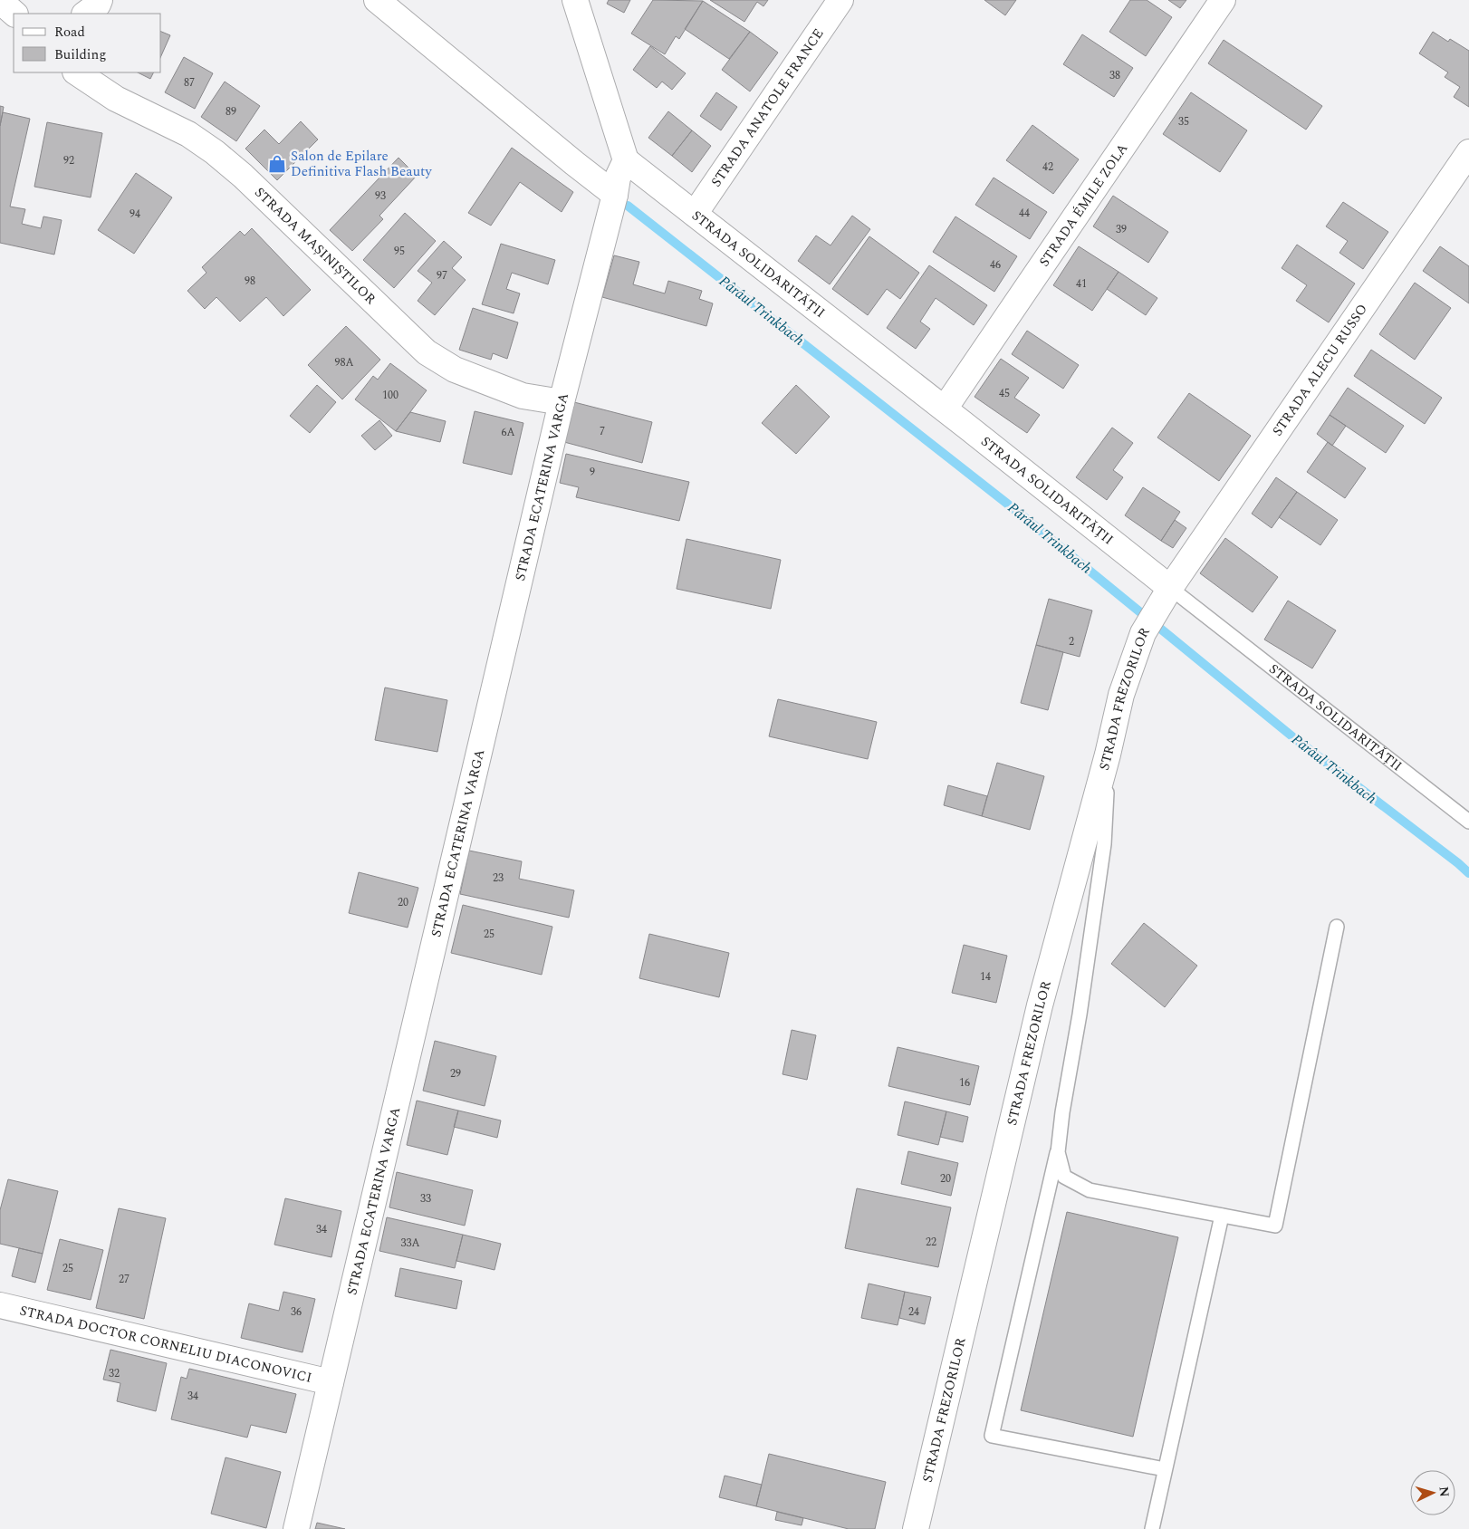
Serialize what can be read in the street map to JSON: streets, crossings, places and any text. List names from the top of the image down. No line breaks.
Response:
{"streets":{"street":["STRADA ANATOLE FRANCE","STRADA ÉMILE ZOLA","STRADA MAȘINIȘTILOR","STRADA SOLIDARITĂȚII","STRADA ALECU RUSSO","STRADA ECATERINA VARGA","STRADA FREZORILOR","STRADA DOCTOR CORNELIU DIACONOVICI"]},"crossings":[["STRADA ANATOLE FRANCE","STRADA SOLIDARITĂȚII"],["STRADA ÉMILE ZOLA","STRADA SOLIDARITĂȚII"],["STRADA MAȘINIȘTILOR","STRADA ECATERINA VARGA"],["STRADA SOLIDARITĂȚII","STRADA ALECU RUSSO"],["STRADA SOLIDARITĂȚII","STRADA ECATERINA VARGA"],["STRADA SOLIDARITĂȚII","STRADA FREZORILOR"],["STRADA ALECU RUSSO","STRADA FREZORILOR"],["STRADA ECATERINA VARGA","STRADA DOCTOR CORNELIU DIACONOVICI"]],"water":["Pârâul Trinkbach"],"places":{"shop":["Salon de Epilare Definitiva Flash Beauty"]},"house_numbers":["38","87","89","35","92","42","93","44","94","39","95","46","97","98","41","98A","45","100","7","6A","9","2","23","20","25","14","29","16","20","33","34","22","33A","25","27","36","24","32","34"],"legend":["Road","Building"],"north":"right"}
